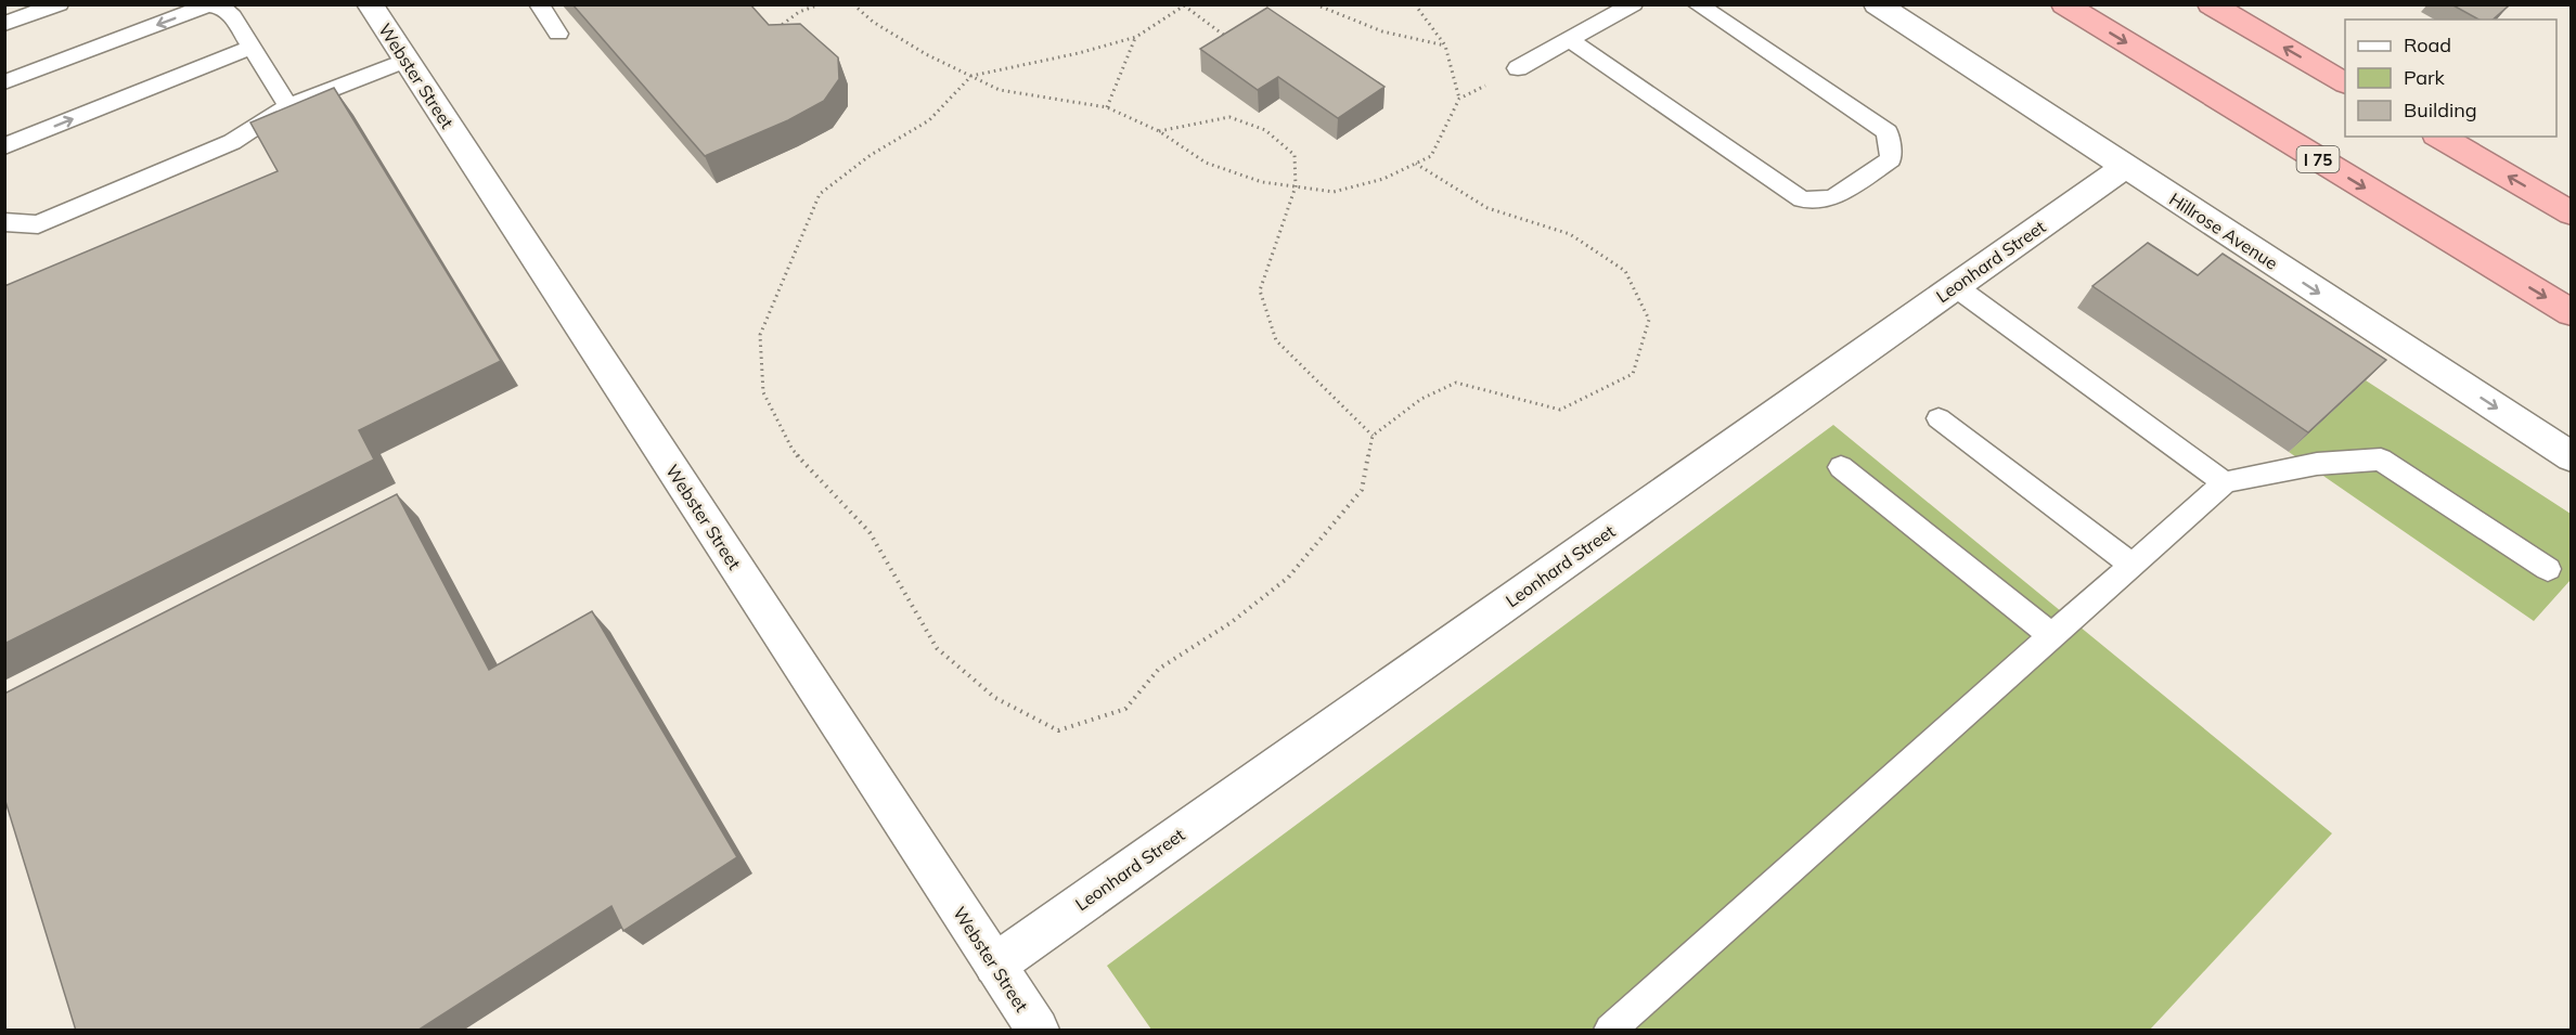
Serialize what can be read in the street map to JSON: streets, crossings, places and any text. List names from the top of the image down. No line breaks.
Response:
{"streets":{"highway":["I 75"],"street":["Webster Street","Hillrose Avenue","Leonhard Street"]},"crossings":[["Webster Street","Leonhard Street"],["Hillrose Avenue","Leonhard Street"]],"one_way":["Hillrose Avenue"],"legend":["Road","Park","Building"]}
